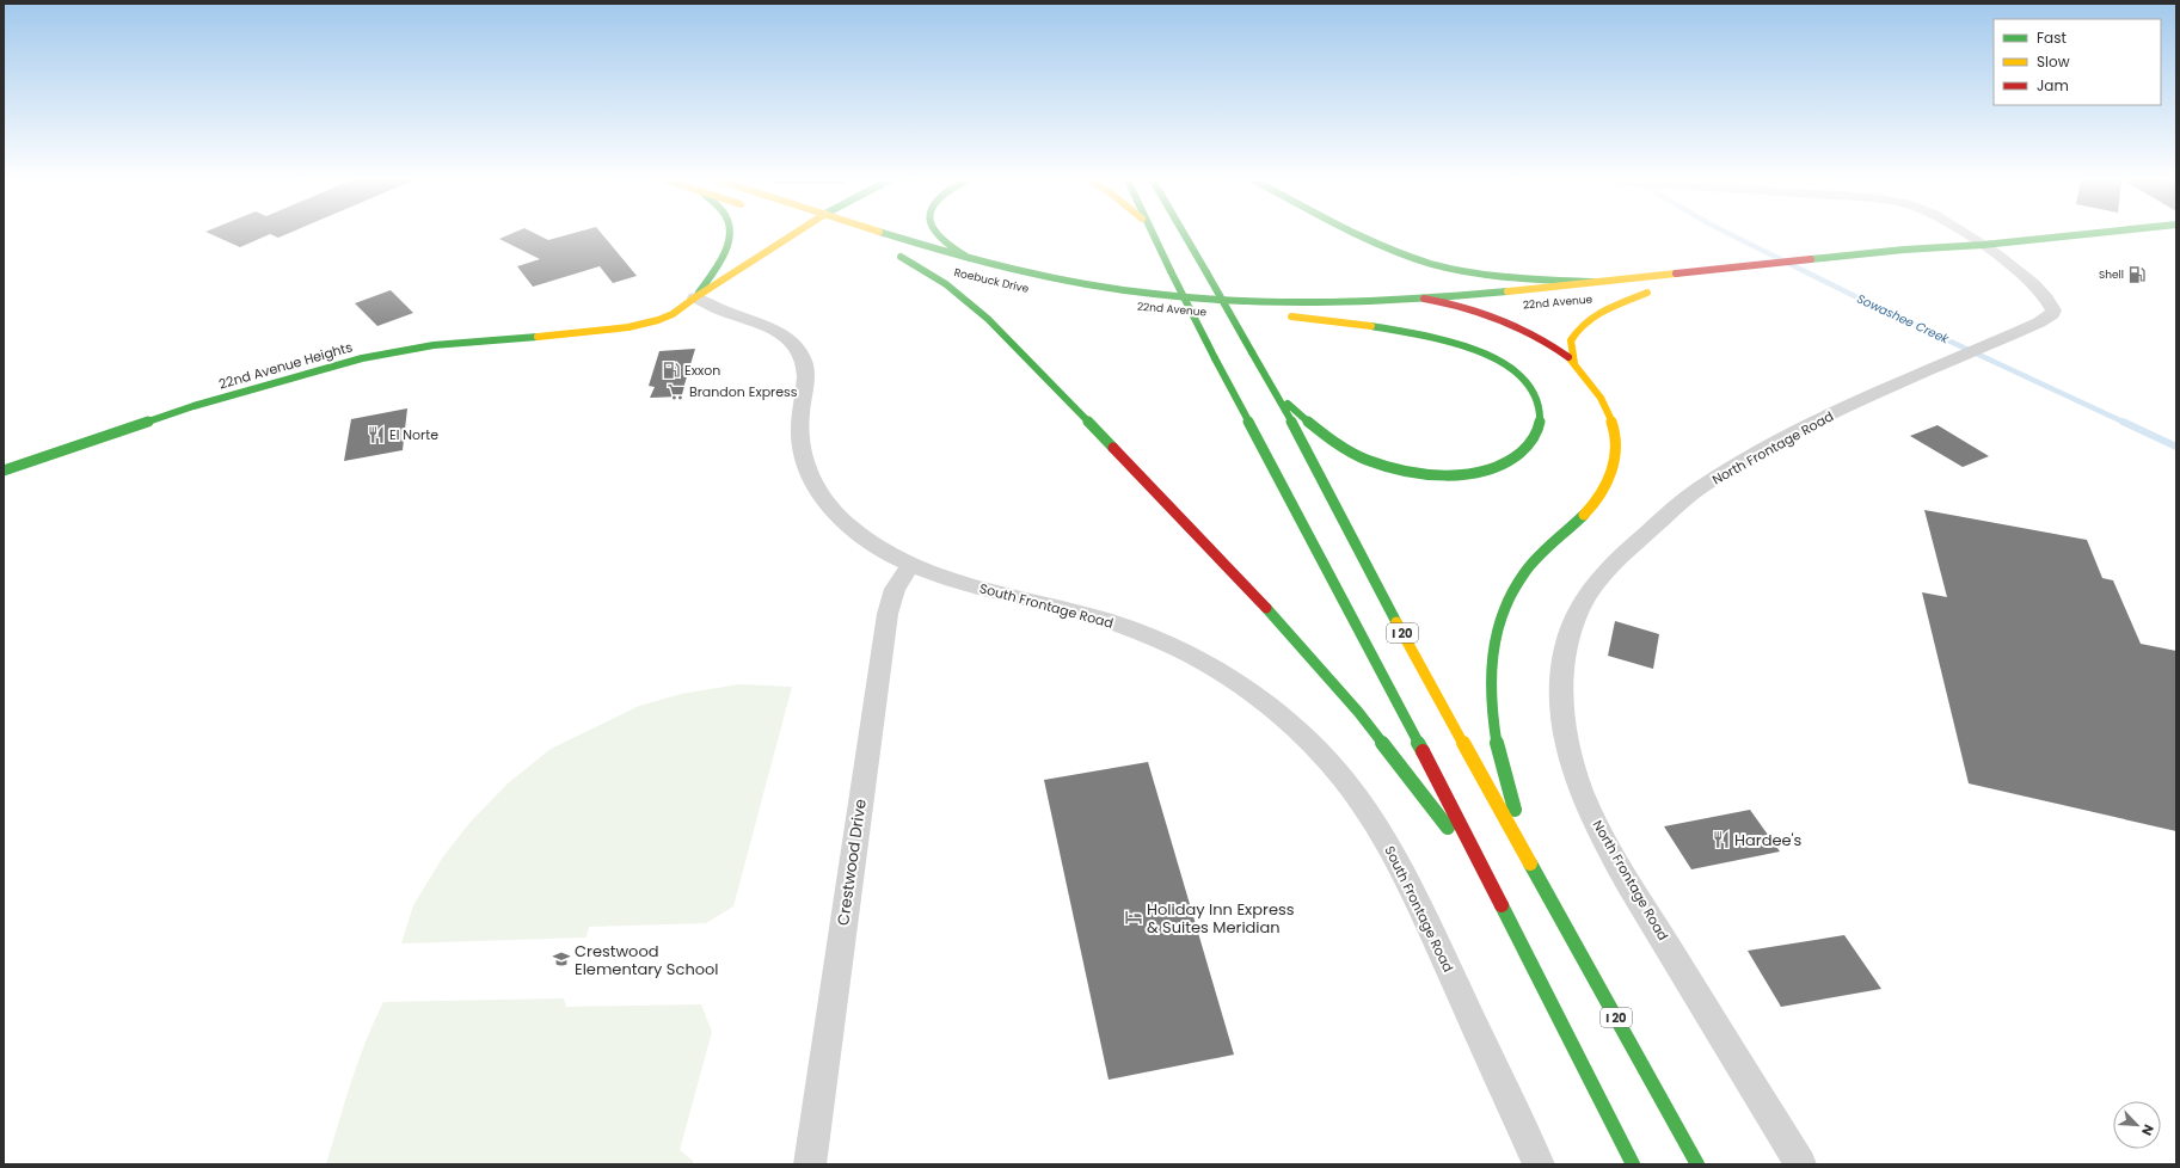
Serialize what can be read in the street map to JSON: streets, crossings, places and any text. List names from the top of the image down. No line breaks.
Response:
{"streets":{"main road":["Roebuck Drive","22nd Avenue","22nd Avenue Heights","I 20"],"street":["North Frontage Road","South Frontage Road","Crestwood Drive"]},"crossings":[["Roebuck Drive","22nd Avenue"],["Roebuck Drive","I 20"],["22nd Avenue","North Frontage Road"],["22nd Avenue Heights","South Frontage Road"],["South Frontage Road","Crestwood Drive"]],"water":["Sowashee Creek"],"places":{"fuel station":["Shell","Exxon"],"supermarket":["Brandon Express"],"restaurant":["El Norte","Hardee's"],"hotel":["Holiday Inn Express & Suites Meridian"],"school or university":["Crestwood Elementary School"]},"legend":["Fast","Slow","Jam"],"north":"bottom right"}
